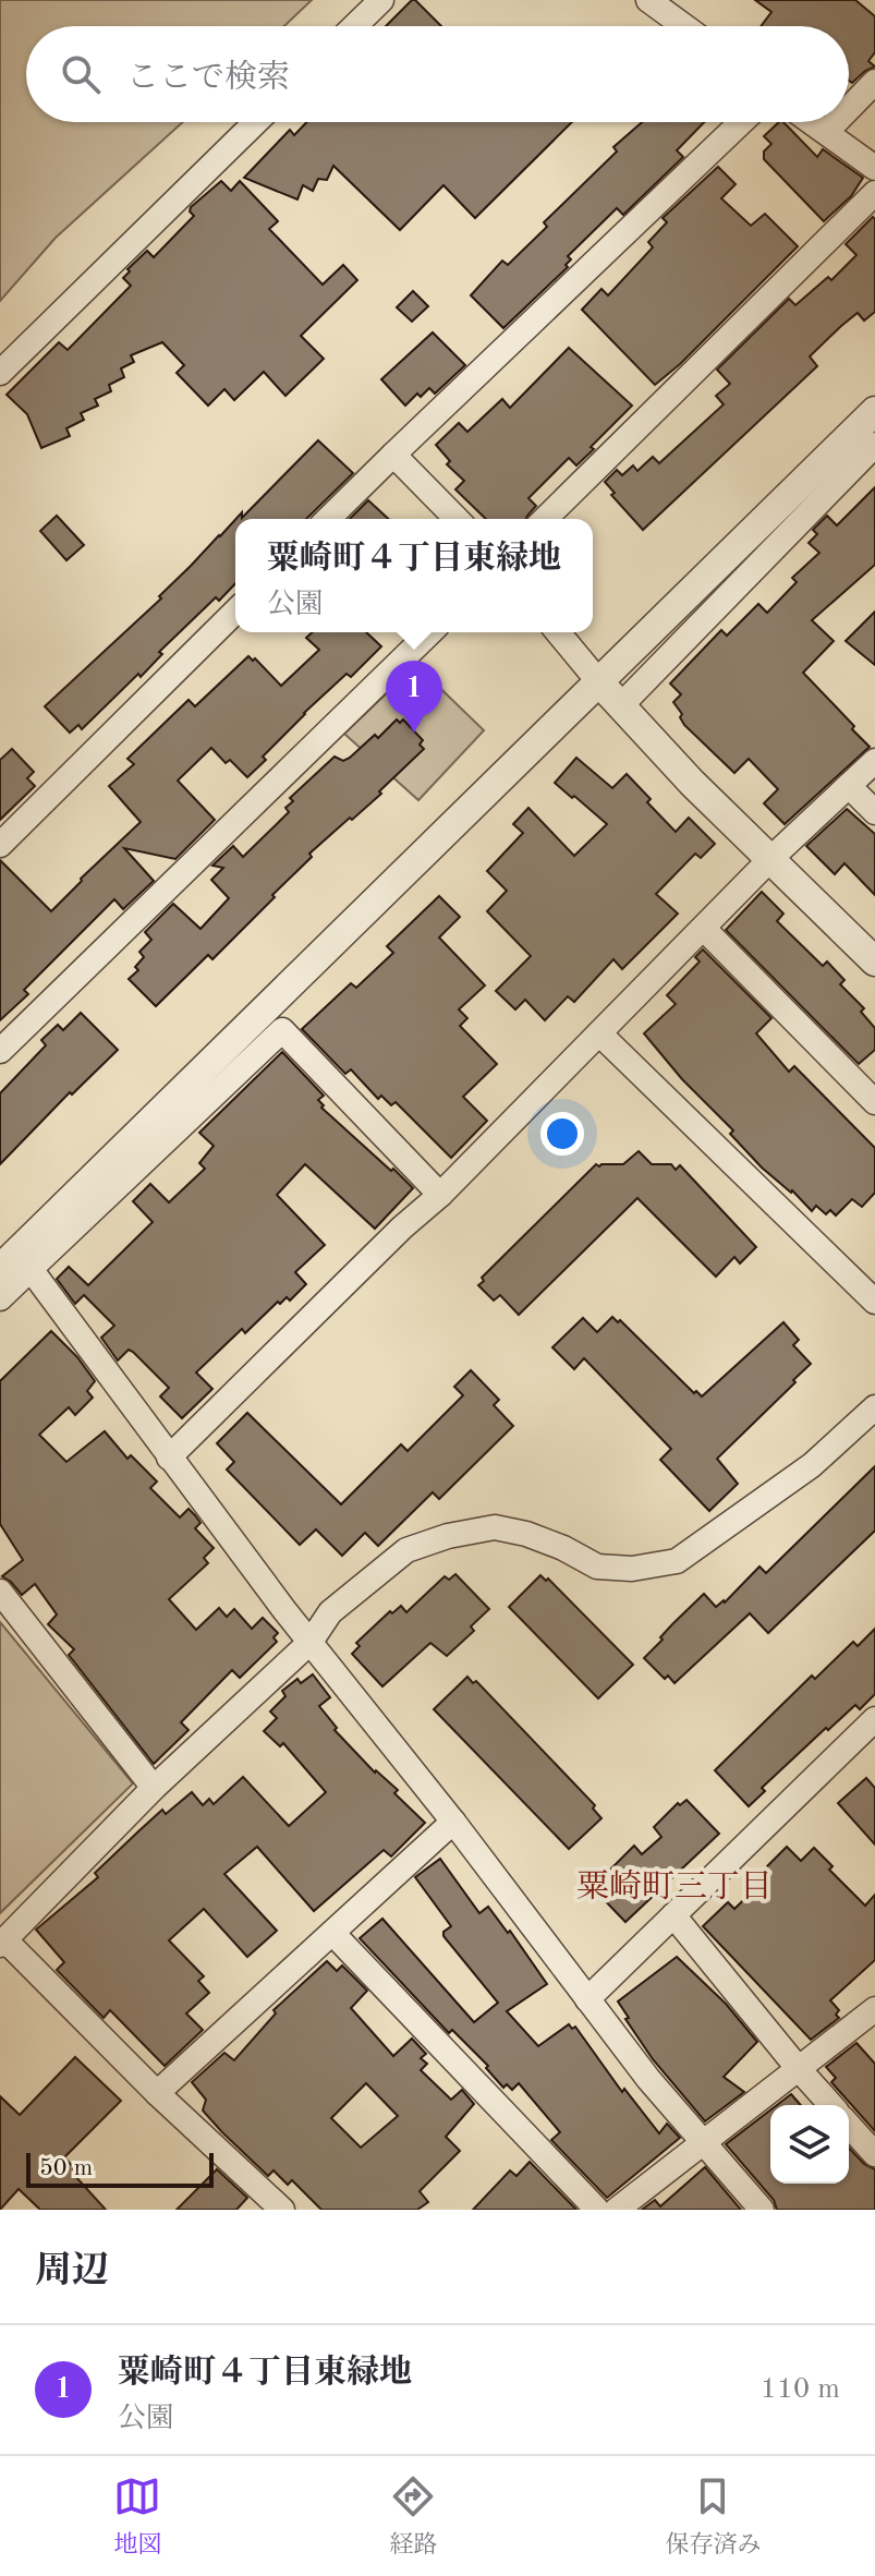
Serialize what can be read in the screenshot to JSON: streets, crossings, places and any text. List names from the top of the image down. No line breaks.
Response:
{"districts":["粟崎町三丁目"],"scale_bar":"50 m","page":{"search":"ここで検索","popup":["粟崎町４丁目東緑地","公園"],"pins":"1","scale":"50 m","heading":"周辺","list":[{"mark":"1","name":"粟崎町４丁目東緑地","note":"公園","value":"110 m"}],"nav":["地図","経路","保存済み"]}}
